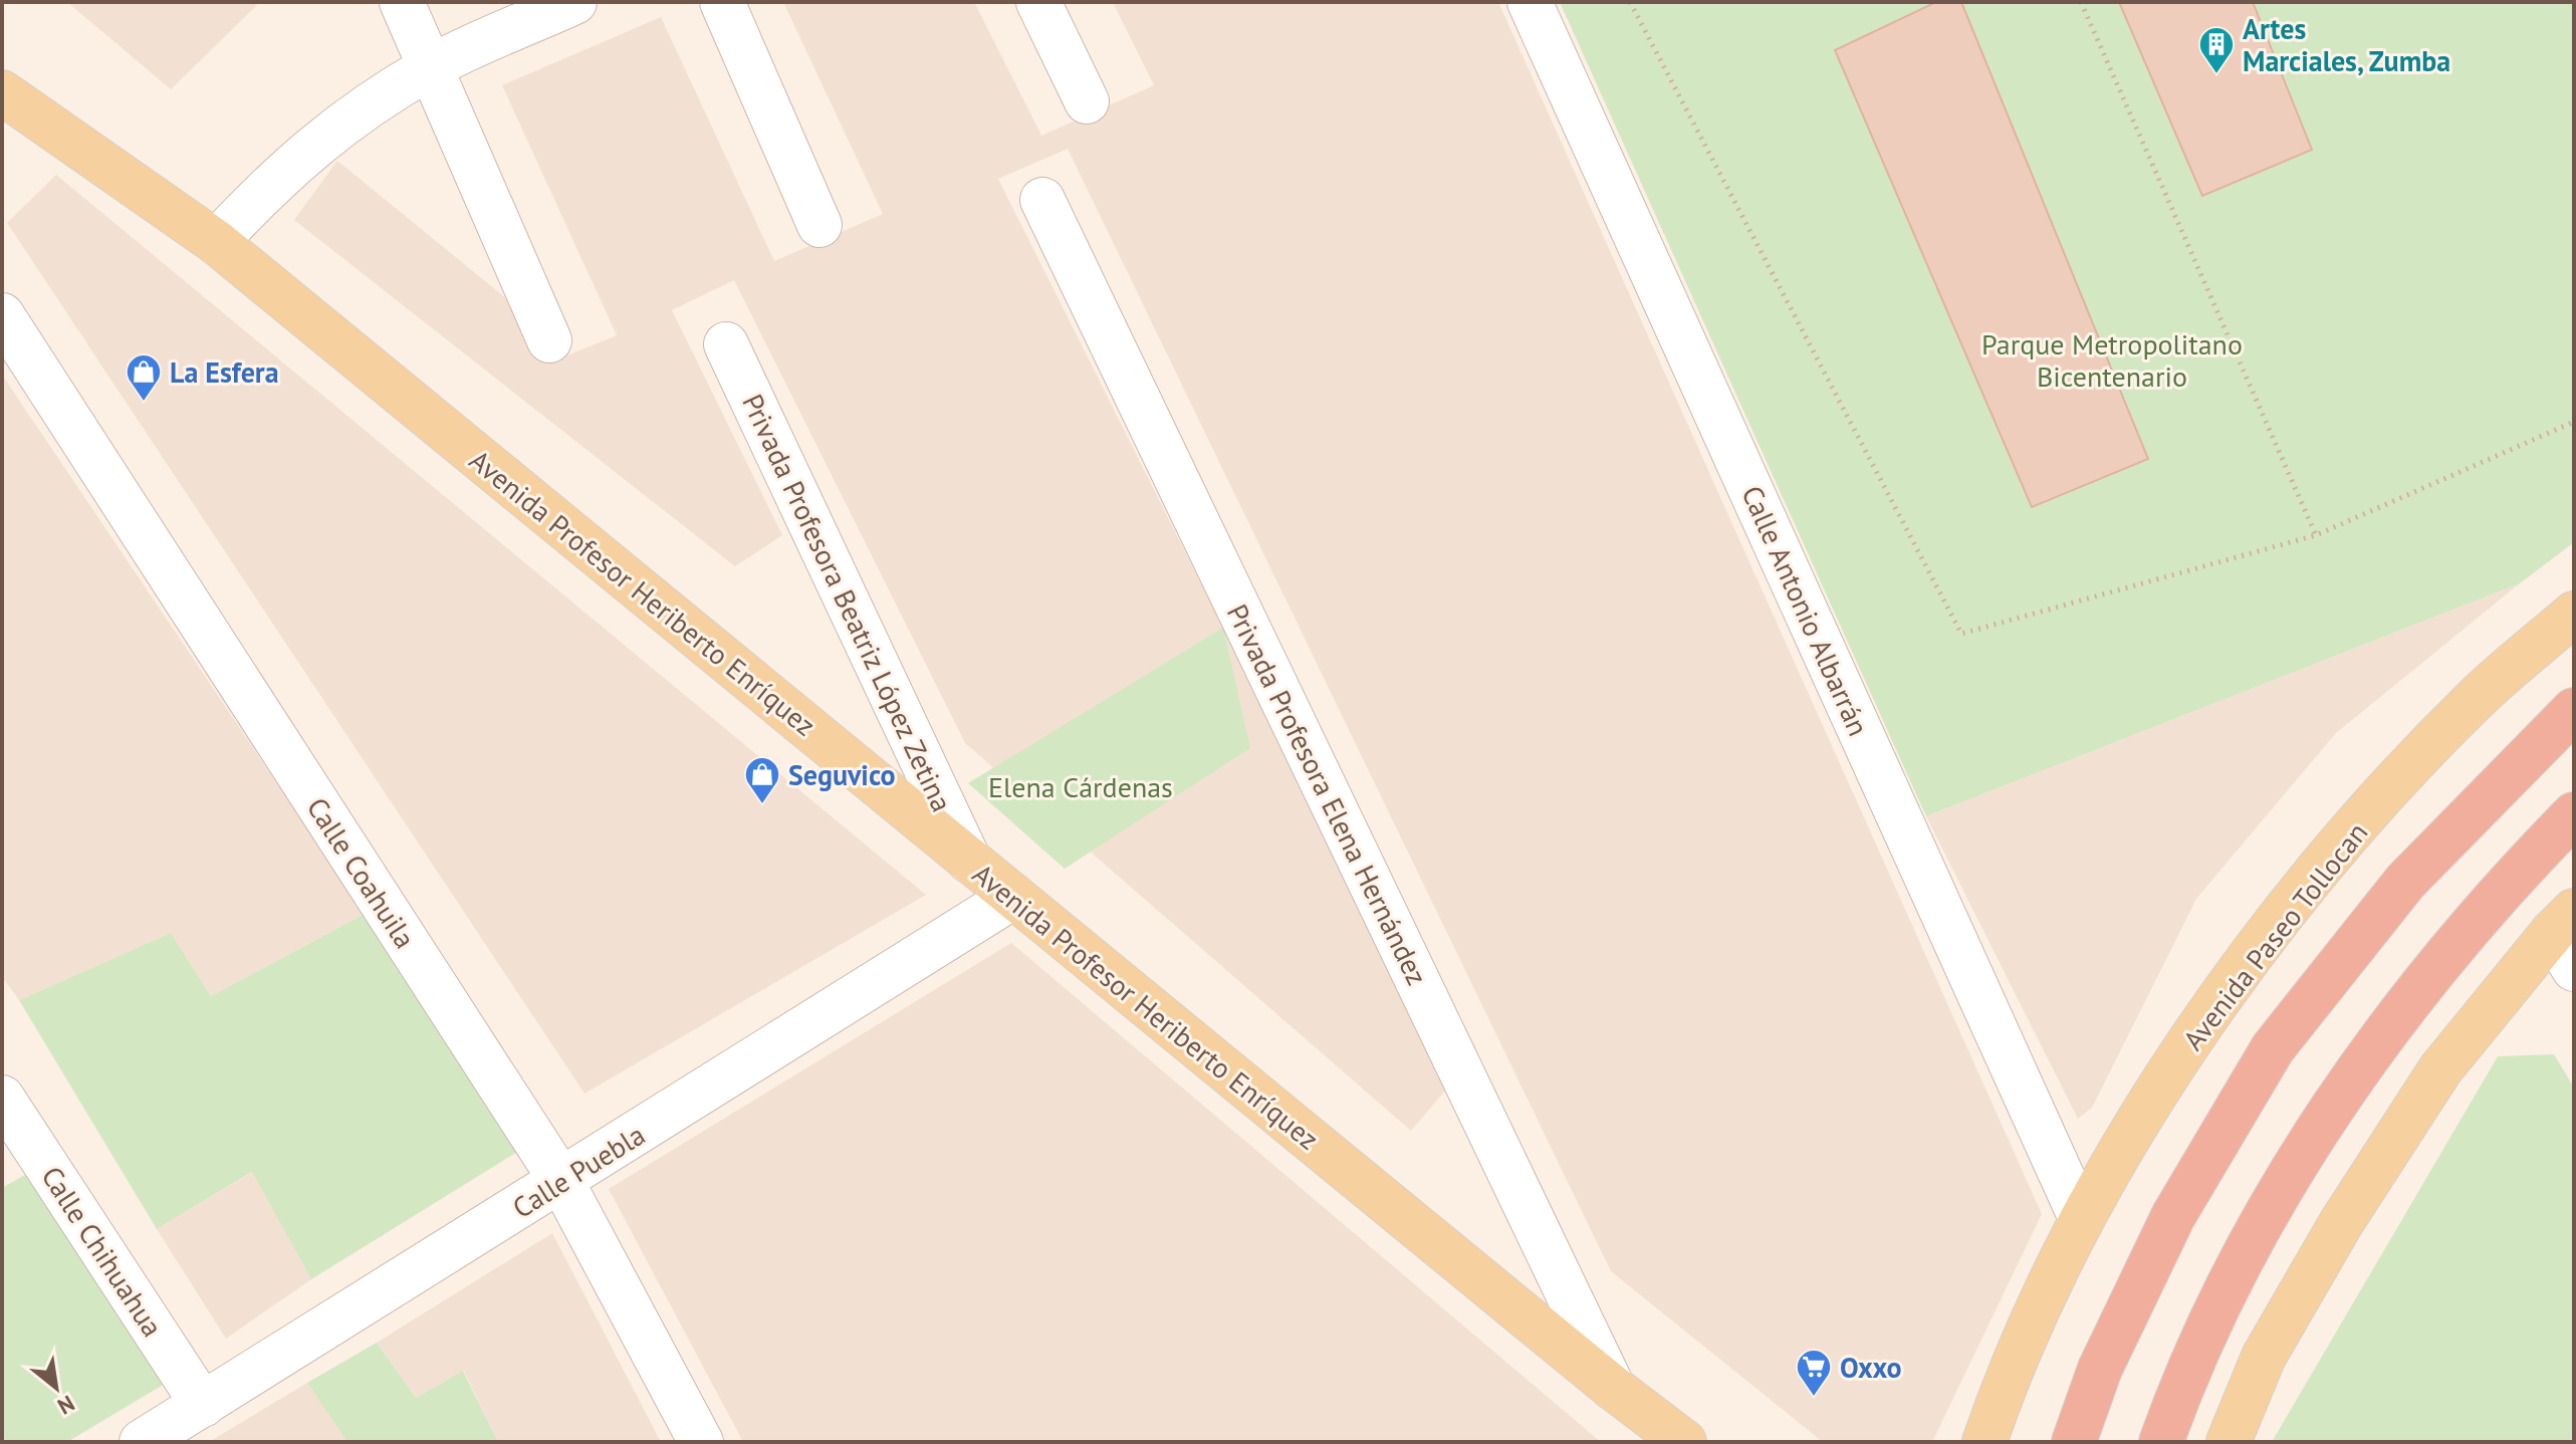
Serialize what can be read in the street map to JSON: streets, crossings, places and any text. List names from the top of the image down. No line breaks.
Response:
{"streets":{"main road":["Avenida Profesor Heriberto Enríquez","Avenida Paseo Tollocan"],"street":["Privada Profesora Beatriz López Zetina","Calle Antonio Albarrán","Privada Profesora Elena Hernández","Calle Coahuila","Calle Puebla","Calle Chihuahua"]},"crossings":[["Avenida Profesor Heriberto Enríquez","Privada Profesora Beatriz López Zetina"],["Avenida Profesor Heriberto Enríquez","Privada Profesora Elena Hernández"],["Avenida Profesor Heriberto Enríquez","Calle Puebla"],["Calle Antonio Albarrán","Avenida Paseo Tollocan"],["Calle Coahuila","Calle Puebla"],["Calle Puebla","Calle Chihuahua"]],"parks":["Parque Metropolitano Bicentenario","Elena Cárdenas"],"places":{"building":["Artes Marciales, Zumba"],"shop":["La Esfera","Seguvico"],"supermarket":["Oxxo"]},"north":"bottom right"}
